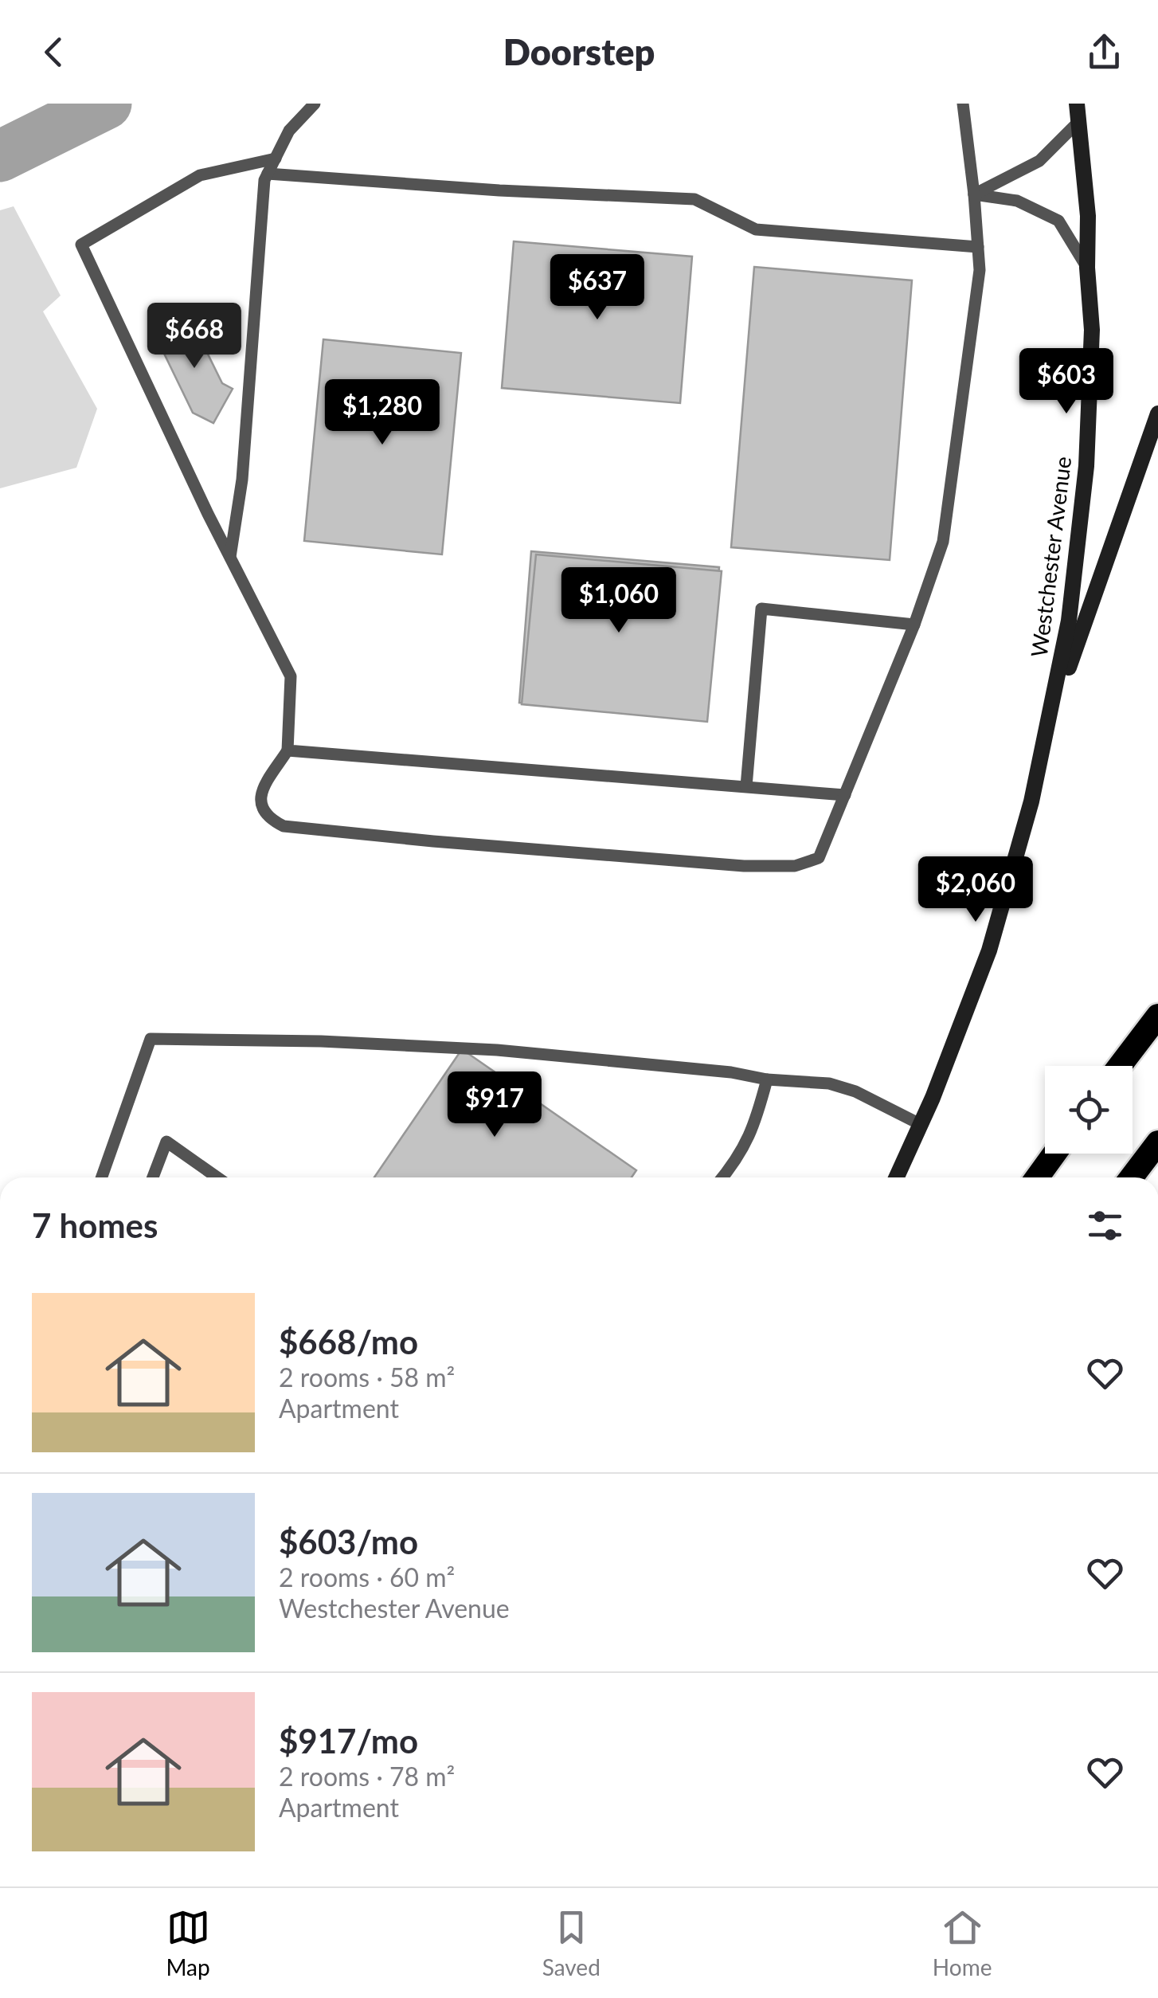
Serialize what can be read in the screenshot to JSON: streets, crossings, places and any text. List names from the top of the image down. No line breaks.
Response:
{"streets":{"main road":["Westchester Avenue"]},"page":{"header":"Doorstep","price":["$637","$668","$603","$1,280","$1,060","$2,060","$917"],"heading":"7 homes","list":[{"name":"$668/mo","note":"2 rooms · 58 m² · Apartment"},{"name":"$603/mo","note":"2 rooms · 60 m² · Westchester Avenue"},{"name":"$917/mo","note":"2 rooms · 78 m² · Apartment"}],"tabs":["Map","Saved","Home"]}}
